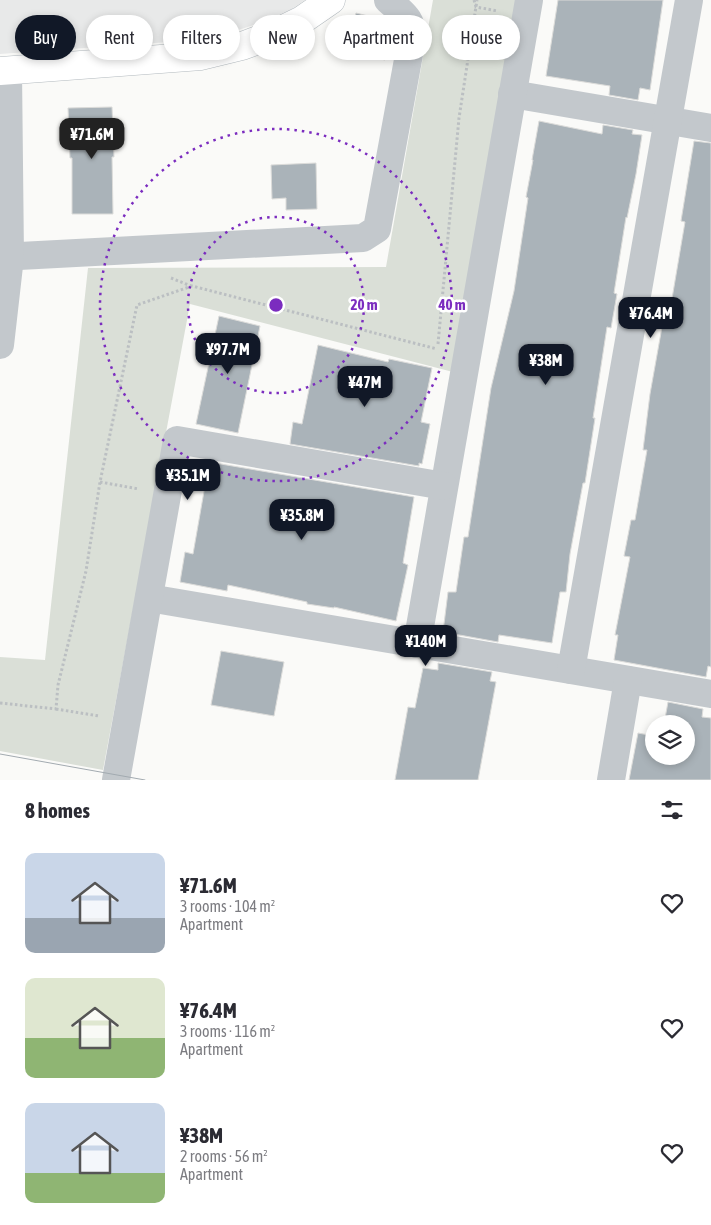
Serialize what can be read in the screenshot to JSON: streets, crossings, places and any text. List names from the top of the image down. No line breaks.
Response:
{"page":{"chip":["Buy","Rent","Filters","New","Apartment","House"],"price":["¥71.6M","¥76.4M","¥97.7M","¥38M","¥47M","¥35.1M","¥35.8M","¥140M"],"heading":"8 homes","list":[{"name":"¥71.6M","note":"3 rooms · 104 m² · Apartment"},{"name":"¥76.4M","note":"3 rooms · 116 m² · Apartment"},{"name":"¥38M","note":"2 rooms · 56 m² · Apartment"}]},"rings":["20 m","40 m"]}
